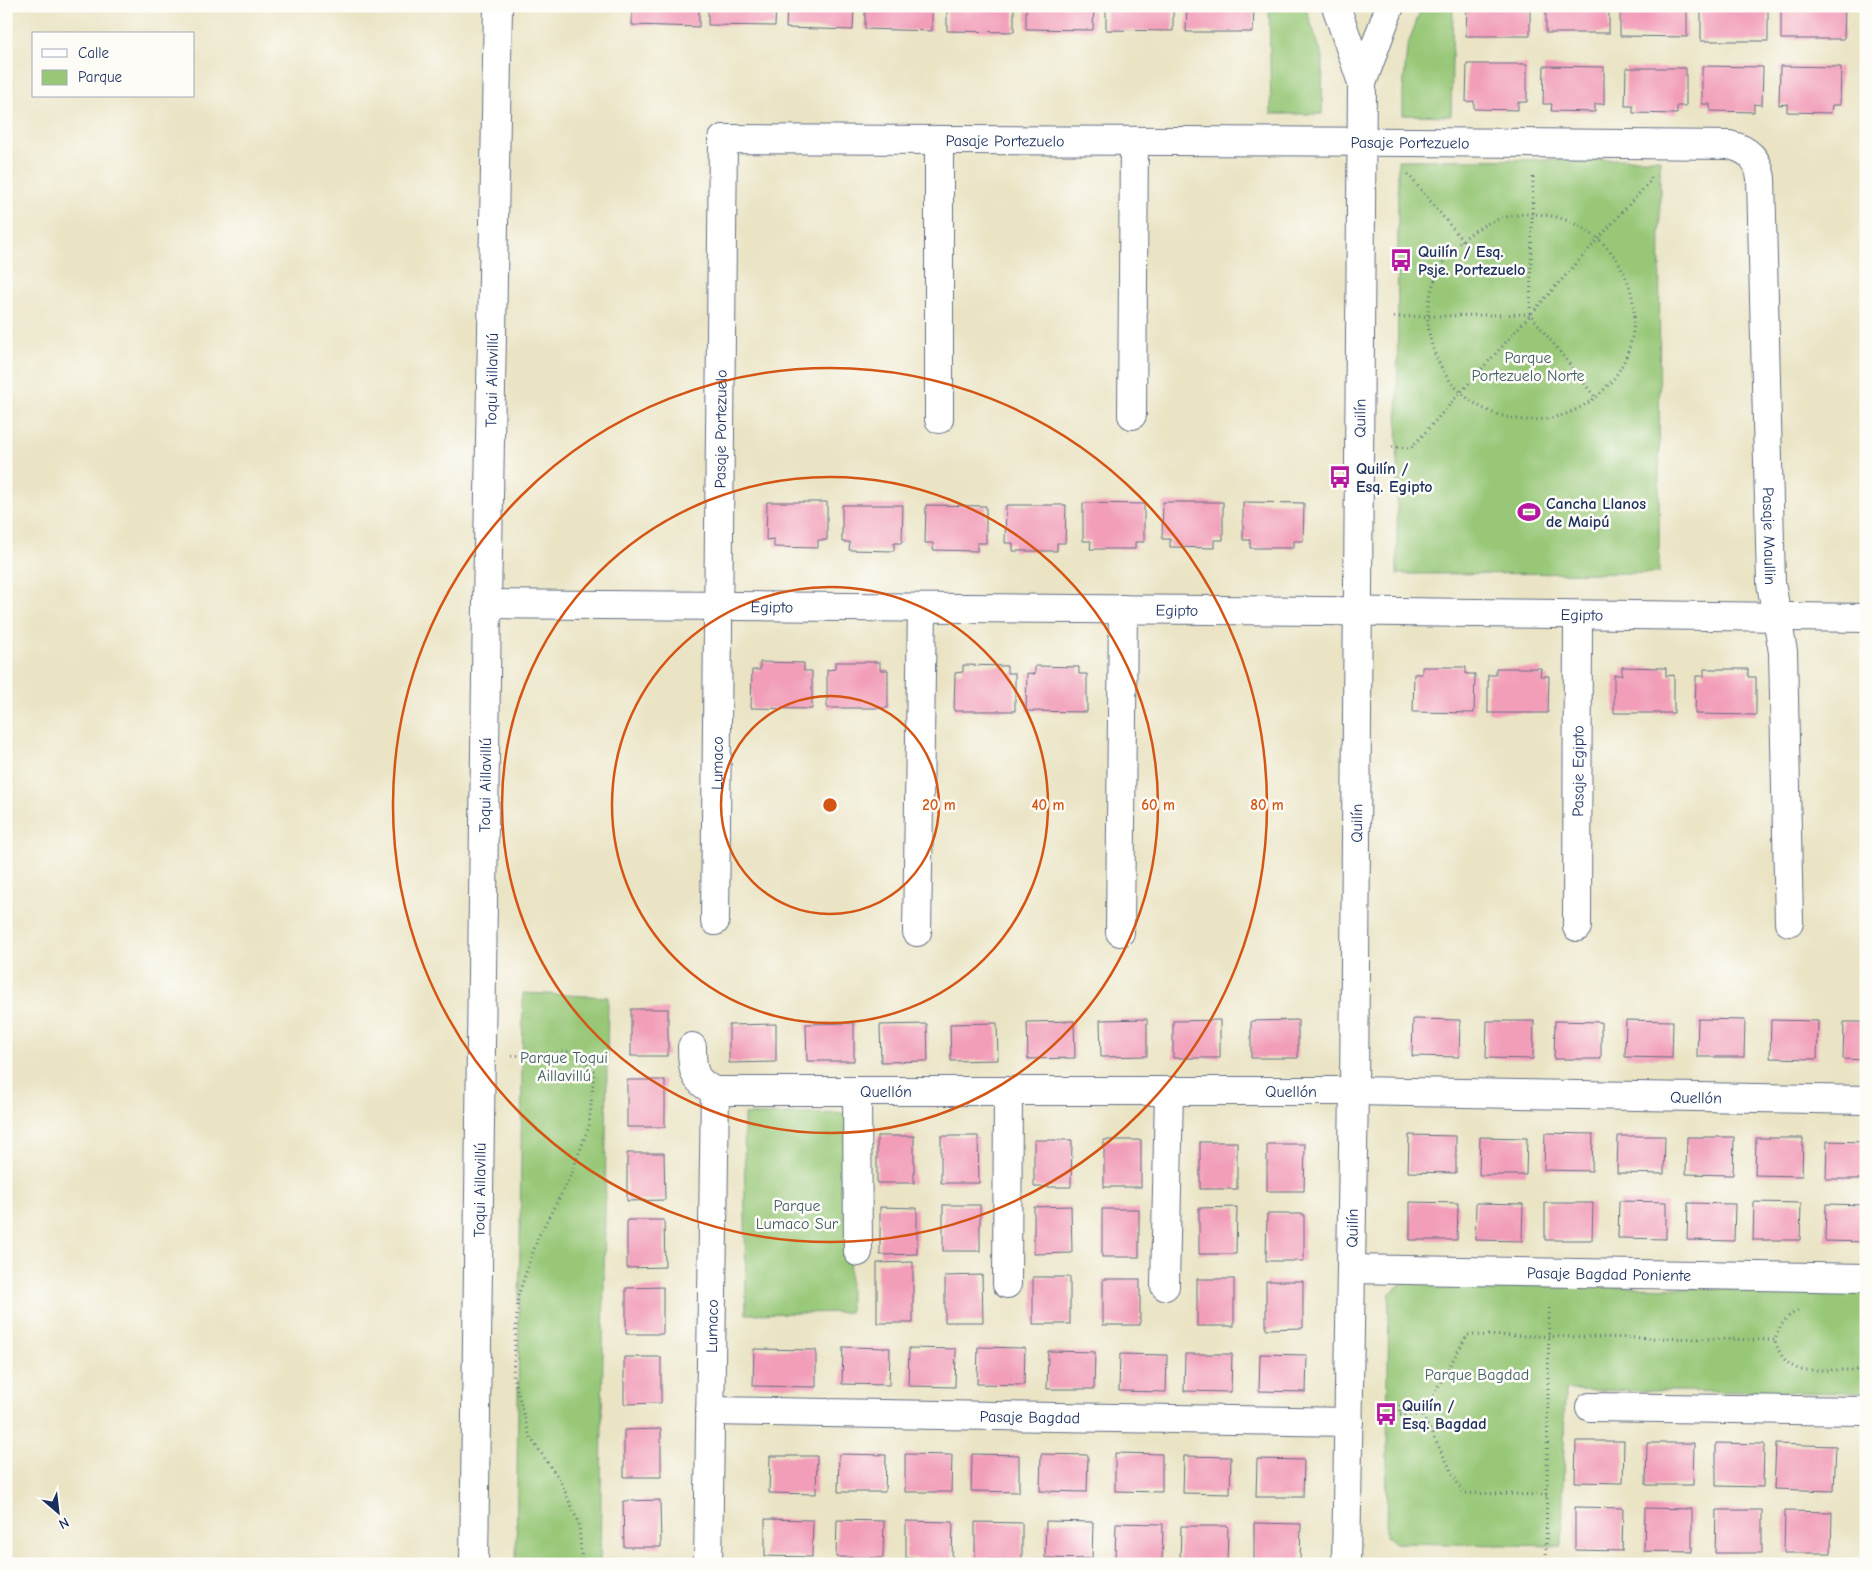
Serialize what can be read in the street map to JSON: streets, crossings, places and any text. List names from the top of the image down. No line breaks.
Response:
{"streets":{"street":["Pasaje Portezuelo","Toqui Aillavillú","Quilín","Pasaje Maullin","Egipto","Lumaco","Pasaje Egipto","Quellón","Pasaje Bagdad Poniente","Pasaje Bagdad"]},"crossings":[["Pasaje Portezuelo","Quilín"],["Pasaje Portezuelo","Pasaje Maullin"],["Pasaje Portezuelo","Egipto"],["Pasaje Portezuelo","Lumaco"],["Toqui Aillavillú","Egipto"],["Quilín","Egipto"],["Quilín","Quellón"],["Quilín","Pasaje Bagdad Poniente"],["Quilín","Pasaje Bagdad"],["Pasaje Maullin","Egipto"],["Egipto","Lumaco"],["Egipto","Pasaje Egipto"],["Lumaco","Quellón"],["Lumaco","Pasaje Bagdad"]],"parks":["Parque Portezuelo Norte","Parque Toqui Aillavillú","Parque Lumaco Sur","Parque Bagdad"],"places":{"bus stop":["Quilín / Esq. Psje. Portezuelo","Quilín / Esq. Egipto","Quilín / Esq. Bagdad"],"sports":["Cancha Llanos de Maipú"]},"legend":["Calle","Parque"],"north":"bottom right","rings":["20 m","40 m","60 m","80 m"]}
